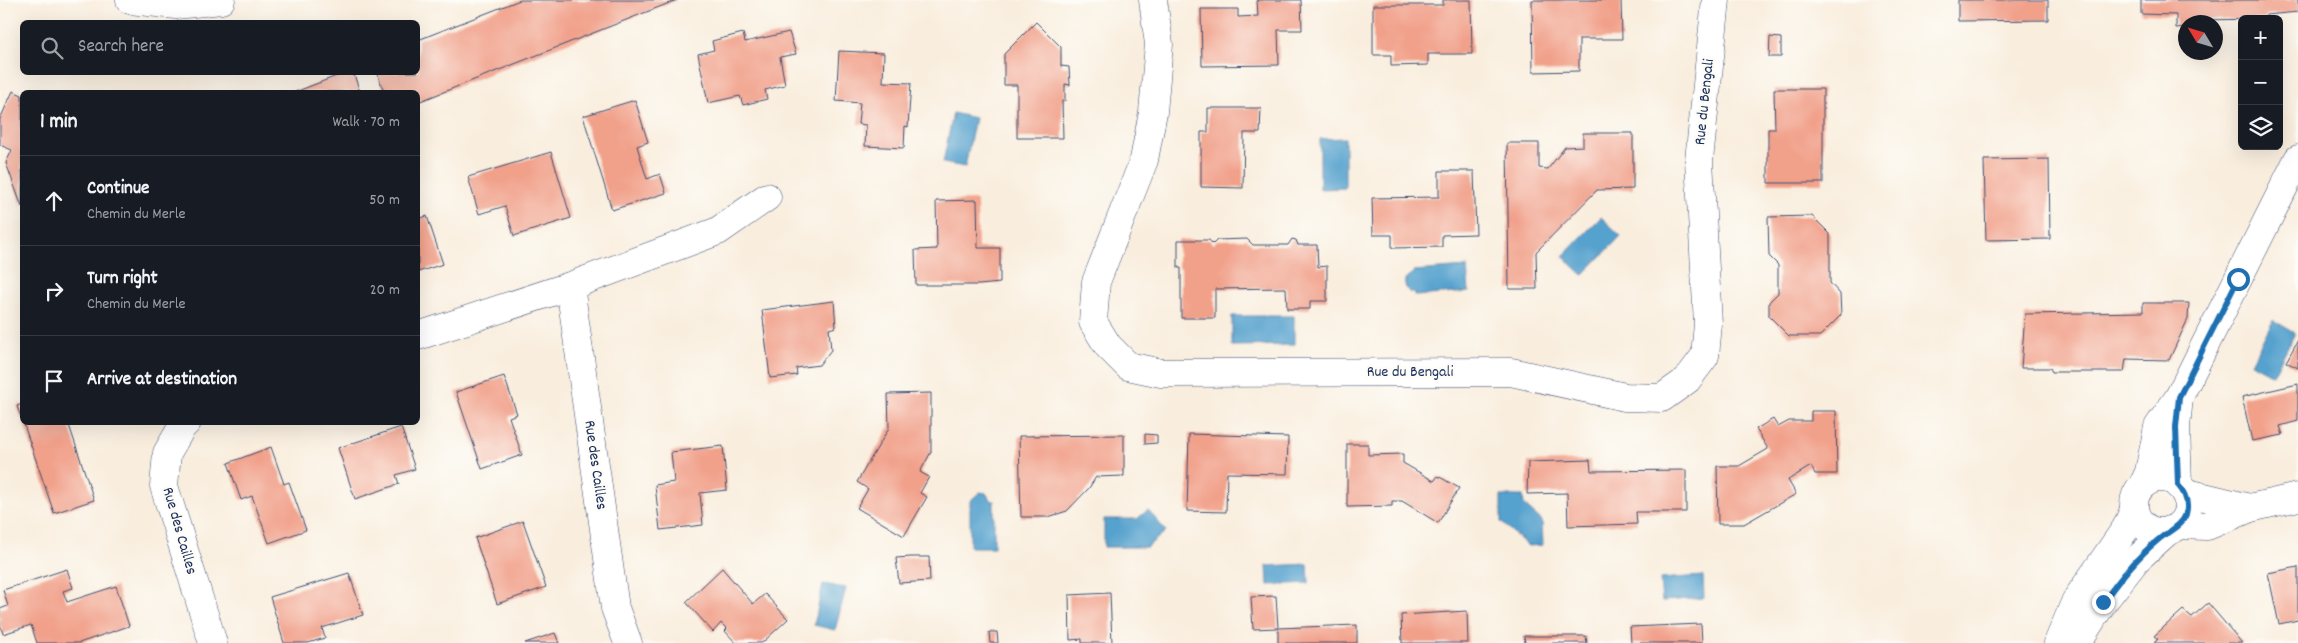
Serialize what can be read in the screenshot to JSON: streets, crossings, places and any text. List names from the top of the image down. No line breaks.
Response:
{"streets":{"street":["Rue du Bengali","Rue des Cailles"]},"north":"top left","page":{"map_buttons":["+","−"],"search":"Search here","heading":["1 min","Walk · 70 m"],"list":[["Continue","Chemin du Merle","50 m"],["Turn right","Chemin du Merle","20 m"],"Arrive at destination"]}}
